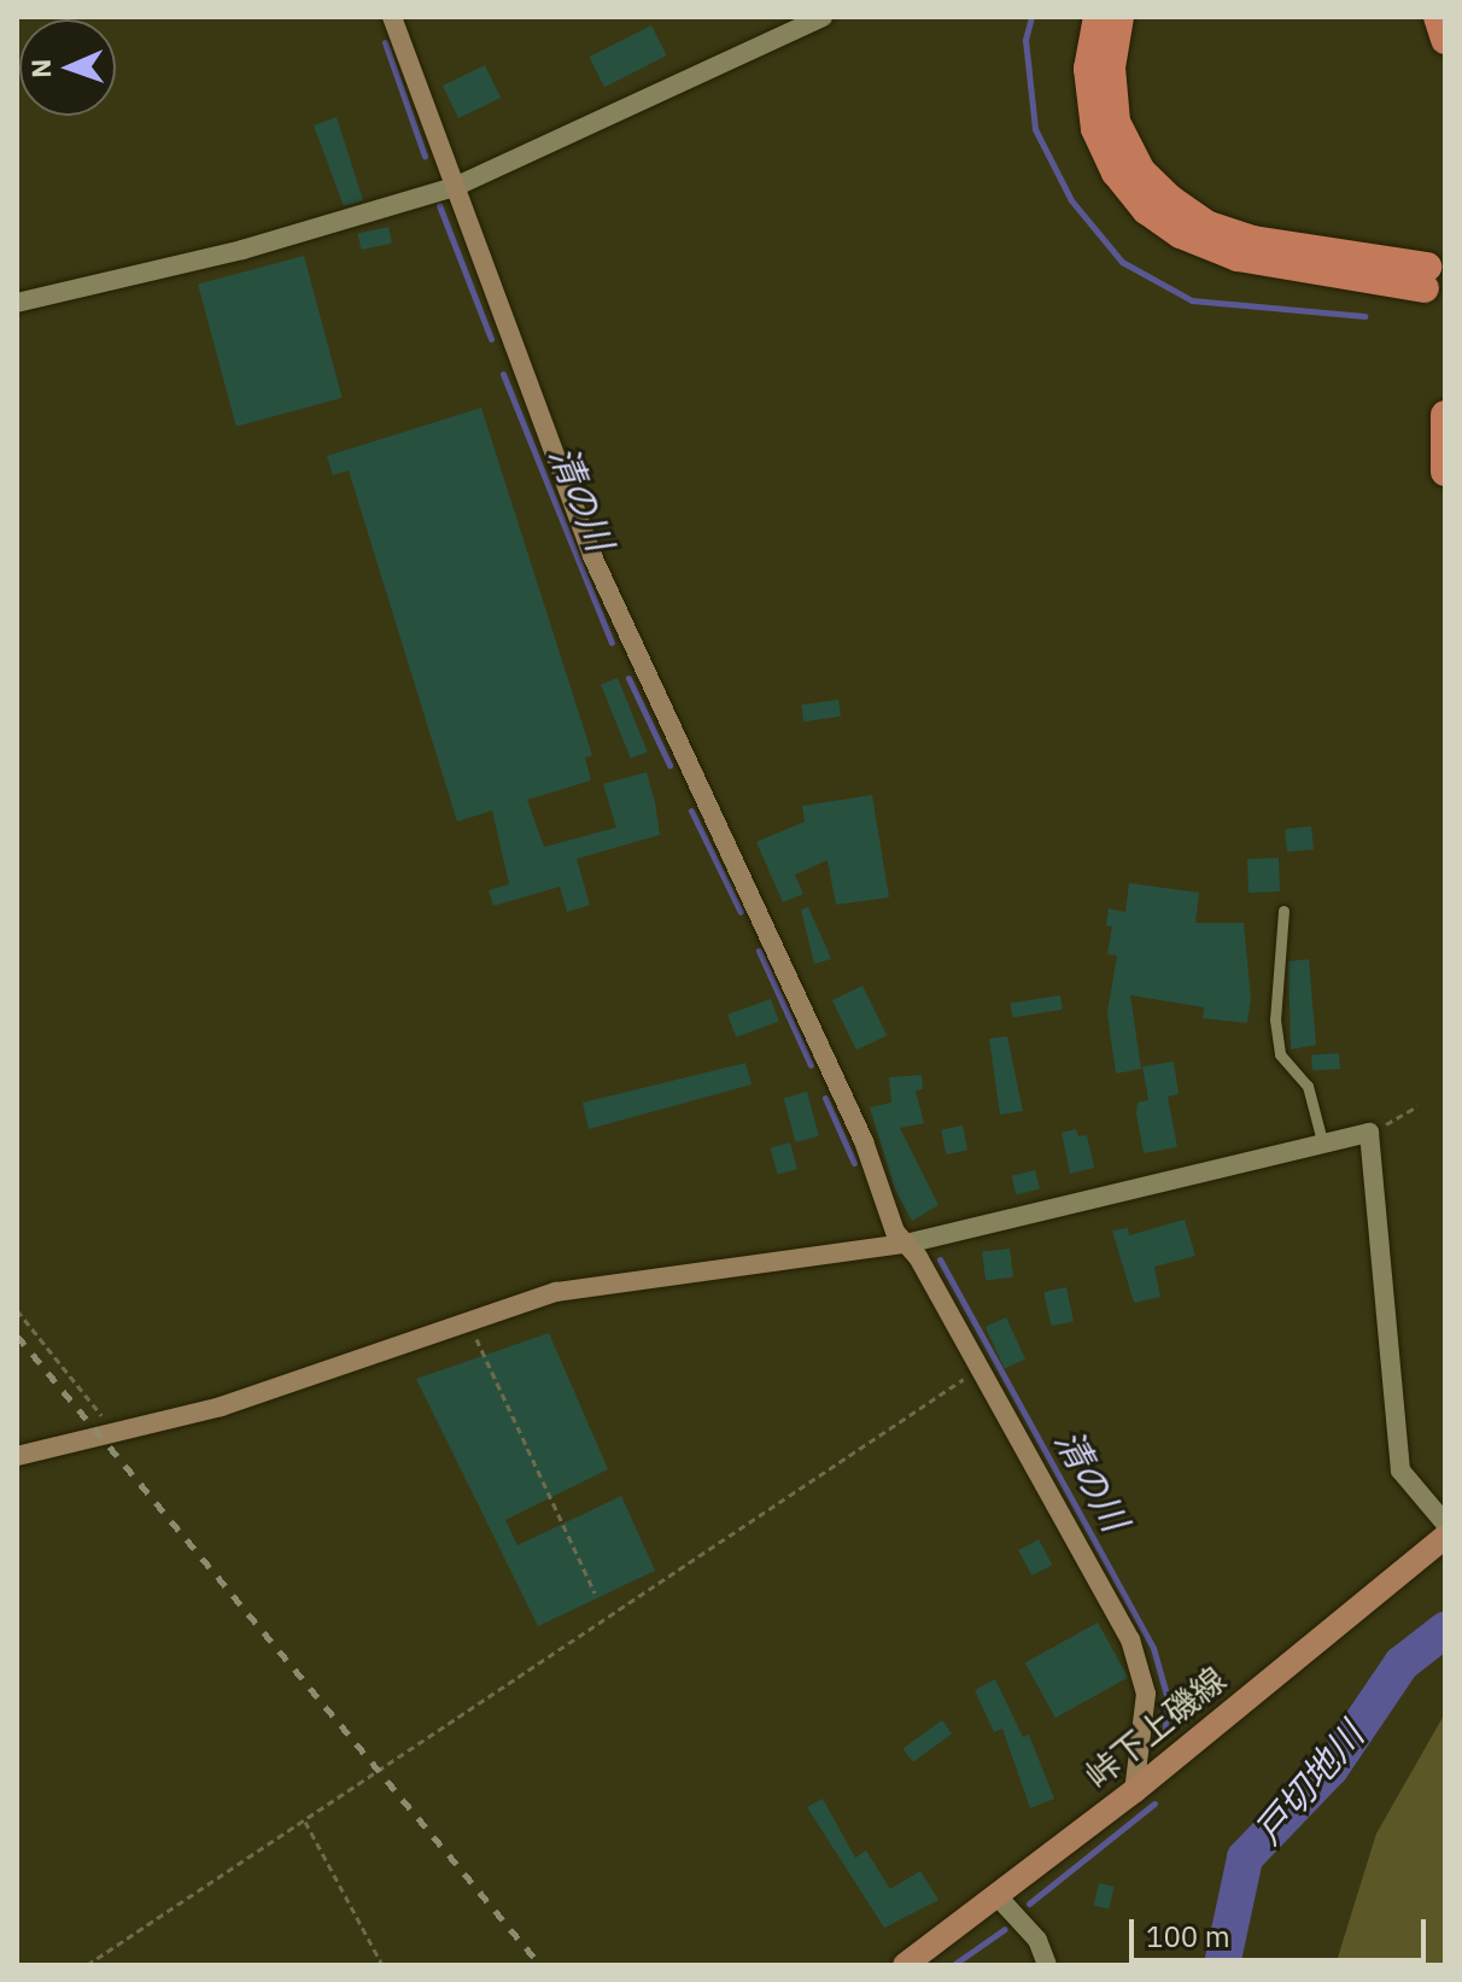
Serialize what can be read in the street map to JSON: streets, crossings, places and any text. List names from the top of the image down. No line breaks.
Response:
{"streets":{"main road":["峠下上磯線"]},"water":["清の川","戸切地川"],"scale_bar":"100 m","north":"left"}
